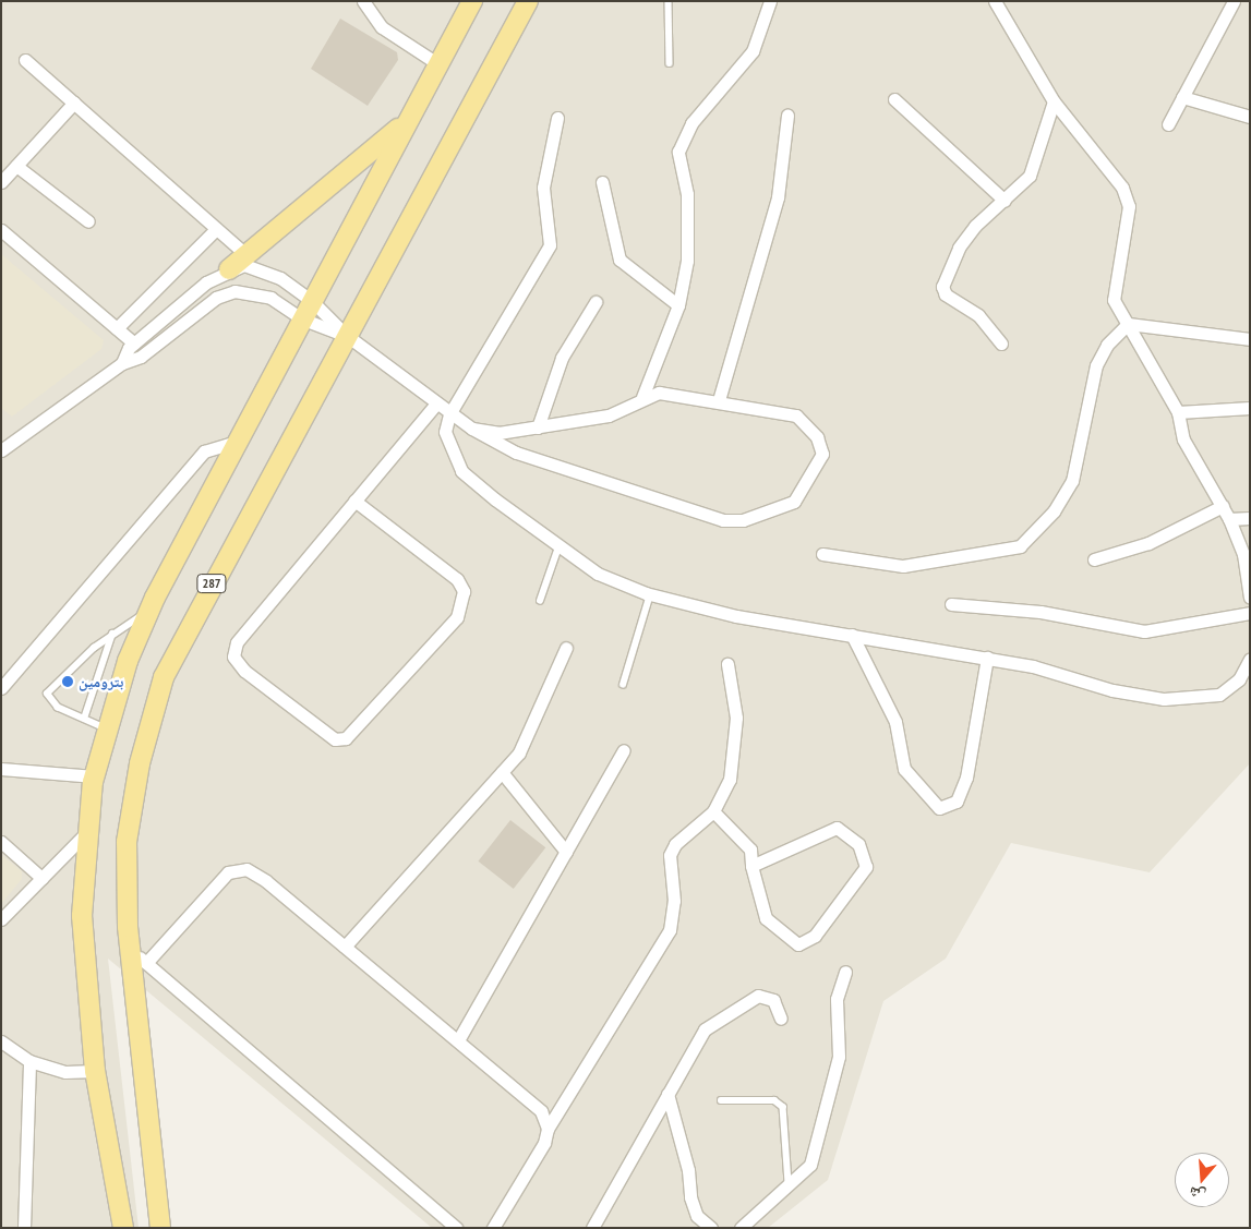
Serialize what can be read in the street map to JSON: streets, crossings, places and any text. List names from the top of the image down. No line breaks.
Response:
{"streets":{"main road":["287"]},"places":["بترومين"],"north":"bottom"}
